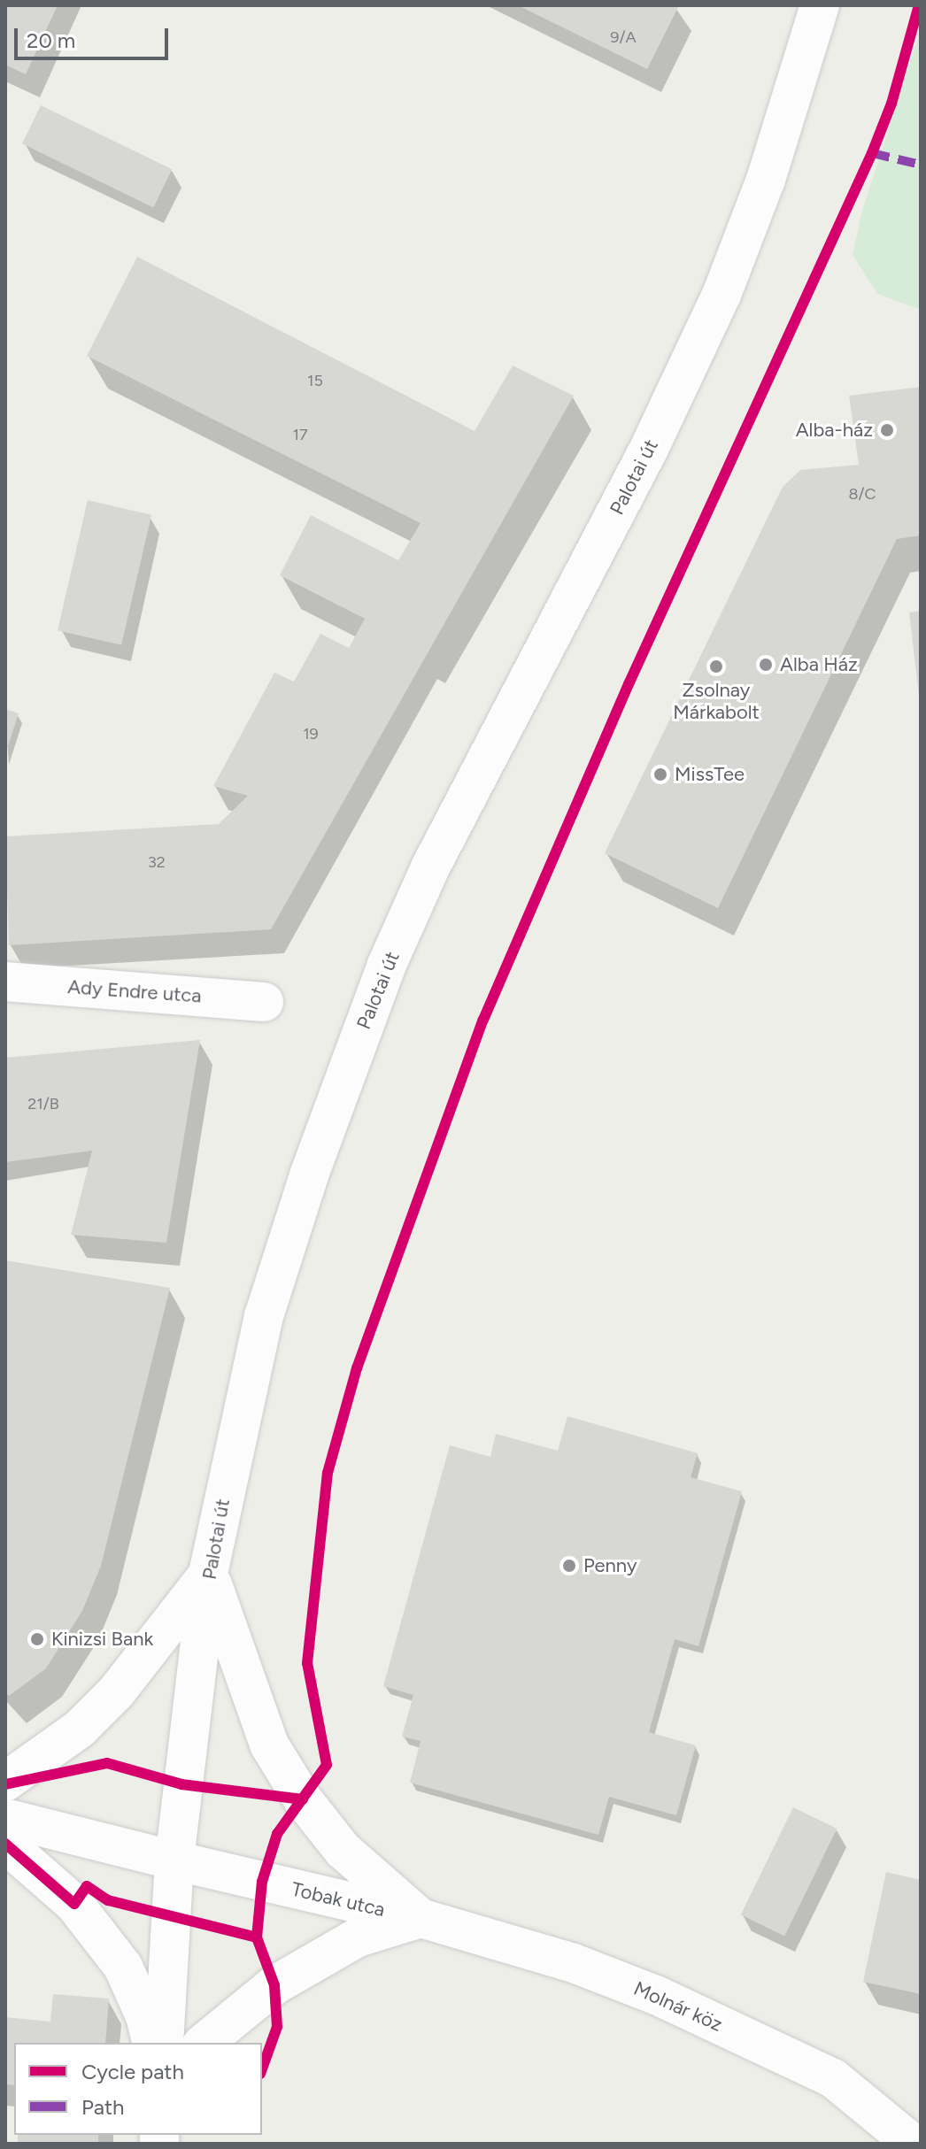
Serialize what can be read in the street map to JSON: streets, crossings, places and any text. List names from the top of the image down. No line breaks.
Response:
{"streets":{"main road":["Palotai út","Ady Endre utca","Tobak utca","Molnár köz"]},"crossings":[["Palotai út","Tobak utca"],["Tobak utca","Molnár köz"]],"places":["Alba-ház","Alba Ház","Zsolnay Márkabolt","MissTee","Penny","Kinizsi Bank"],"house_numbers":["9/A","15","17","8/C","19","32","21/B"],"legend":["Cycle path","Path"],"scale_bar":"20 m"}
